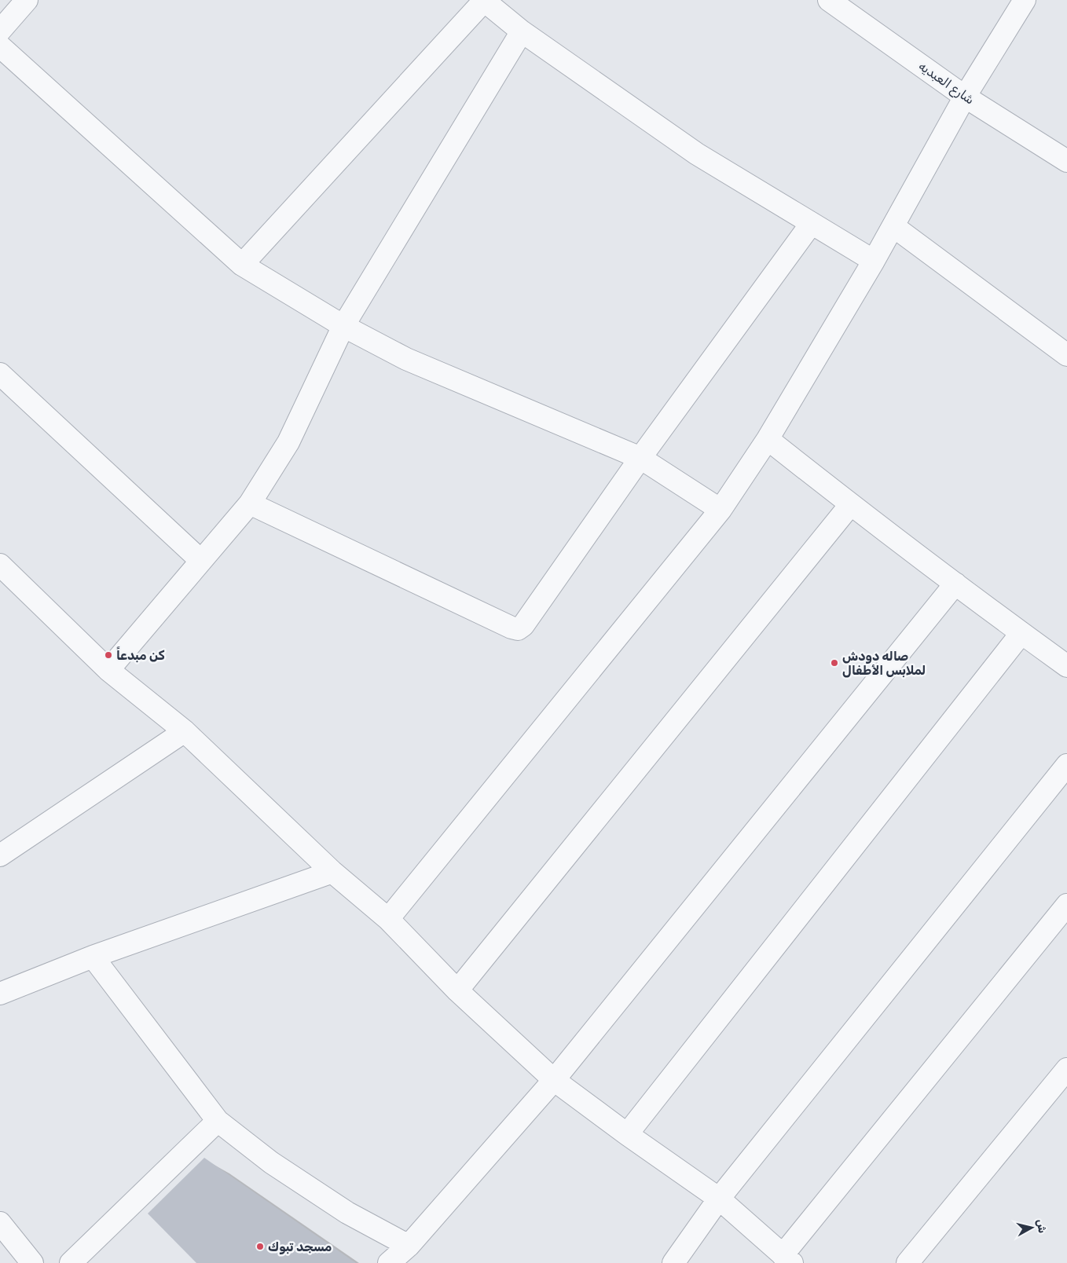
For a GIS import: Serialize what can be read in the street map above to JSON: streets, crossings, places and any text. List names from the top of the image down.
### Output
{
  "streets": {
    "street": ["شارع العبديه"]
  },
  "places": ["كن مبدعاً", "صاله دودش لملابس الأطفال", "مسجد تبوك"],
  "north": "right"
}
